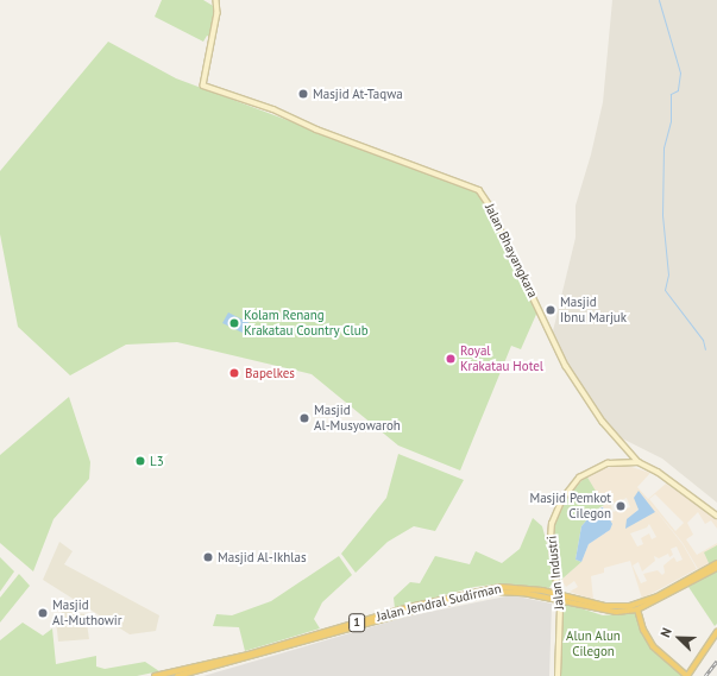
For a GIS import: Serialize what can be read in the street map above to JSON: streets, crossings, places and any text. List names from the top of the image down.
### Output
{
  "streets": {
    "highway": ["Jalan Jendral Sudirman", "1"],
    "street": ["Jalan Bhayangkara", "Jalan Industri"]
  },
  "crossings": [
    ["Jalan Bhayangkara", "Jalan Industri"],
    ["Jalan Industri", "Jalan Jendral Sudirman"]
  ],
  "parks": ["Alun Alun Cilegon"],
  "places": [
    "Masjid At-Taqwa",
    "Masjid Ibnu Marjuk",
    "Kolam Renang Krakatau Country Club",
    "Royal Krakatau Hotel",
    "Bapelkes",
    "Masjid Al-Musyowaroh",
    "L3",
    "Masjid Pemkot Cilegon",
    "Masjid Al-Ikhlas",
    "Masjid Al-Muthowir"
  ],
  "north": "top left"
}
